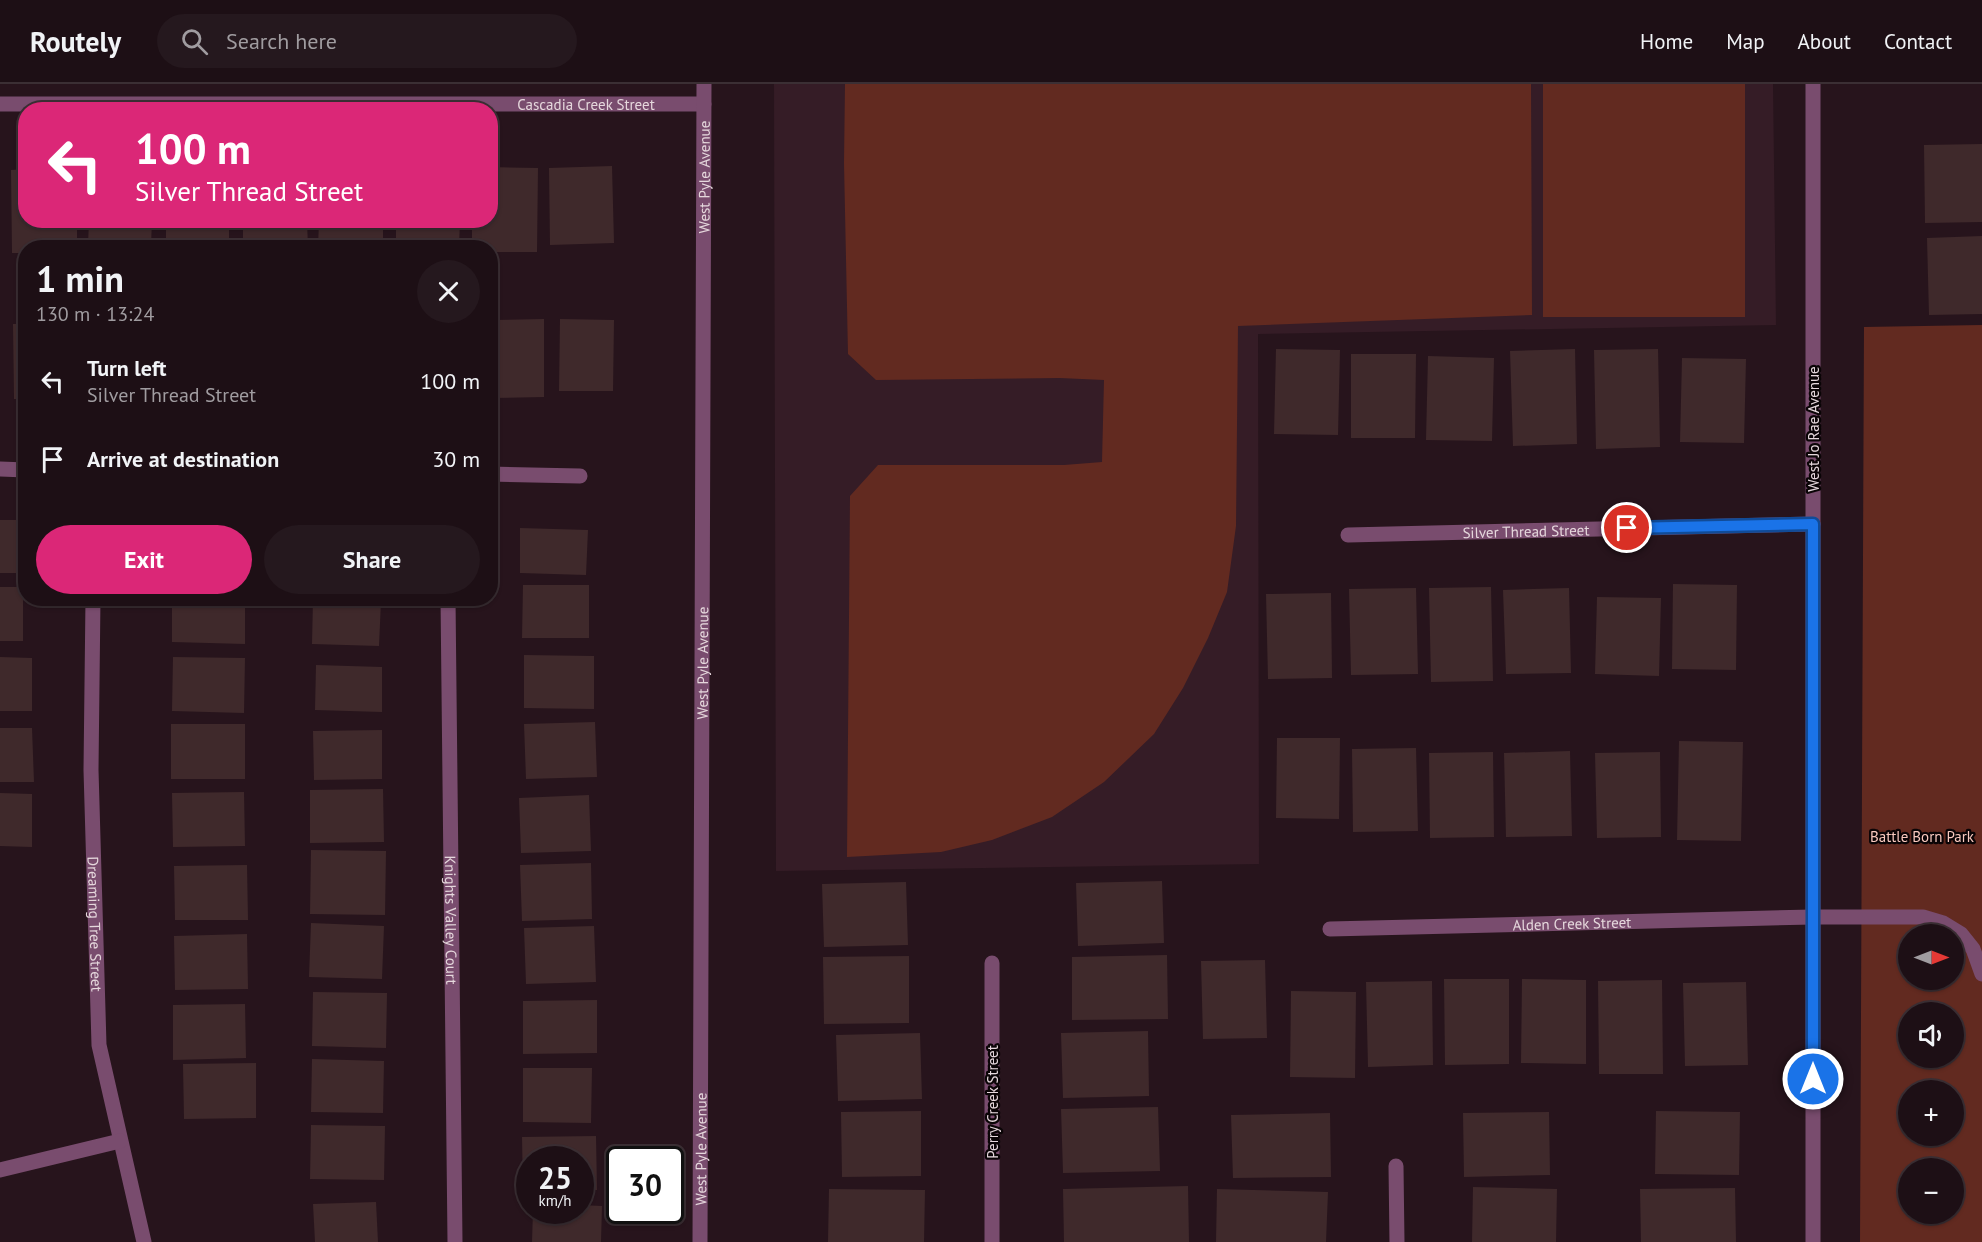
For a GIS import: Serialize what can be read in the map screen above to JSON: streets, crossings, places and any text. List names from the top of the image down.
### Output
{
  "streets": {
    "street": [
      "Cascadia Creek Street",
      "West Pyle Avenue",
      "West Jo Rae Avenue",
      "Silver Thread Street",
      "Knights Valley Court",
      "Dreaming Tree Street",
      "Alden Creek Street",
      "Perry Creek Street"
    ]
  },
  "crossings": [
    ["Cascadia Creek Street", "West Pyle Avenue"],
    ["West Jo Rae Avenue", "Silver Thread Street"],
    ["West Jo Rae Avenue", "Alden Creek Street"]
  ],
  "parks": ["Battle Born Park"],
  "north": "right",
  "page": {
    "header": "Routely",
    "search": "Search here",
    "nav": [
      "Home",
      "Map",
      "About",
      "Contact"
    ],
    "turn": ["100 m", "Silver Thread Street"],
    "heading": ["1 min", "130 m · 13:24"],
    "list": [
      {
        "name": "Turn left",
        "note": "Silver Thread Street",
        "value": "100 m"
      },
      {
        "name": "Arrive at destination",
        "value": "30 m"
      }
    ],
    "buttons": ["Exit", "Share"],
    "map_buttons": ["+", "−"],
    "speed": "25 km/h",
    "limit": "30"
  }
}
